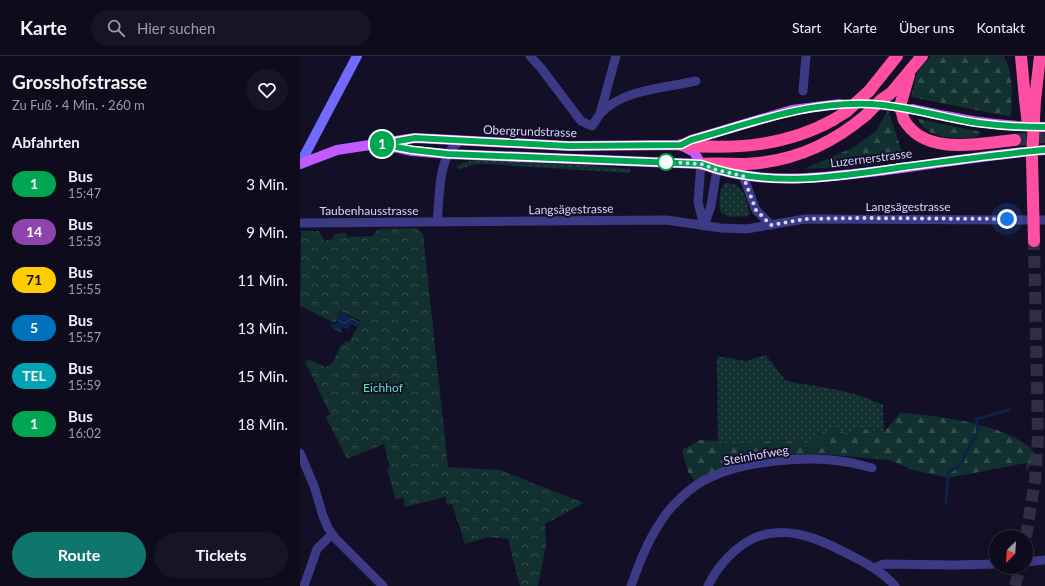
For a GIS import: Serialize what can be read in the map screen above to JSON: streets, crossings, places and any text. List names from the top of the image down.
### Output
{
  "streets": {
    "main road": ["Obergrundstrasse", "Luzernerstrasse"],
    "street": ["Langsägestrasse", "Taubenhausstrasse", "Steinhofweg"]
  },
  "crossings": [
    ["Langsägestrasse", "Taubenhausstrasse"]
  ],
  "parks": ["Eichhof"],
  "lines": ["bus line 1"],
  "north": "bottom left",
  "page": {
    "header": "Karte",
    "search": "Hier suchen",
    "nav": [
      "Start",
      "Karte",
      "Über uns",
      "Kontakt"
    ],
    "heading": [
      ["Grosshofstrasse", "Zu Fuß · 4 Min. · 260 m"],
      "Abfahrten"
    ],
    "on_map": "1",
    "list": [
      {
        "mark": "1",
        "name": "Bus",
        "note": "15:47",
        "value": "3 Min."
      },
      {
        "mark": "14",
        "name": "Bus",
        "note": "15:53",
        "value": "9 Min."
      },
      {
        "mark": "71",
        "name": "Bus",
        "note": "15:55",
        "value": "11 Min."
      },
      {
        "mark": "5",
        "name": "Bus",
        "note": "15:57",
        "value": "13 Min."
      },
      {
        "mark": "TEL",
        "name": "Bus",
        "note": "15:59",
        "value": "15 Min."
      },
      {
        "mark": "1",
        "name": "Bus",
        "note": "16:02",
        "value": "18 Min."
      }
    ],
    "buttons": ["Route", "Tickets"]
  }
}
